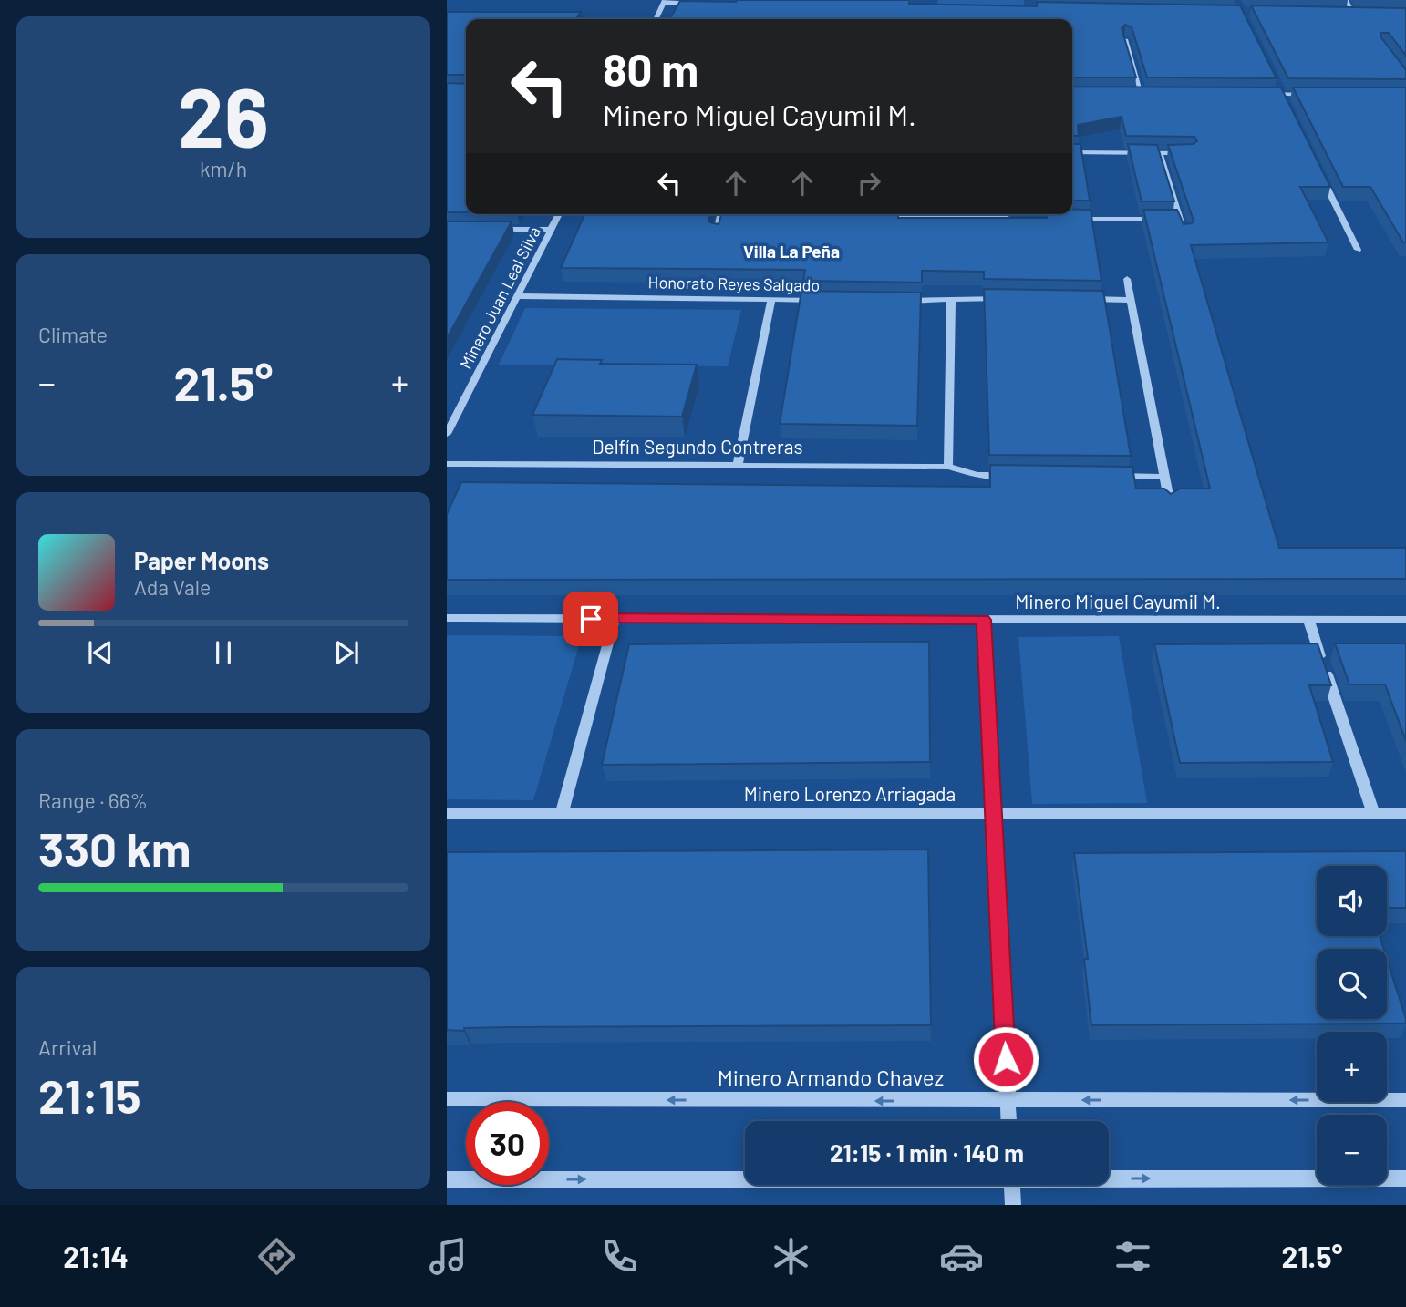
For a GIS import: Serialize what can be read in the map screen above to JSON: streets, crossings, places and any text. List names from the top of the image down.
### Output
{
  "streets": {
    "street": [
      "Honorato Reyes Salgado",
      "Minero Juan Leal Silva",
      "Delfín Segundo Contreras",
      "Minero Miguel Cayumil M.",
      "Minero Lorenzo Arriagada",
      "Minero Armando Chavez"
    ]
  },
  "crossings": [
    ["Honorato Reyes Salgado", "Minero Juan Leal Silva"]
  ],
  "districts": ["Villa La Peña"],
  "page": {
    "tile": [
      ["26", "km/h"],
      "Climate",
      ["Range · 66%", "330 km"],
      ["Arrival", "21:15"]
    ],
    "turn": ["80 m", "Minero Miguel Cayumil M."],
    "heat": ["−", "21.5°", "+"],
    "song": ["Paper Moons", "Ada Vale"],
    "map_buttons": ["+", "−"],
    "limit": "30",
    "trip": "21:15 · 1 min · 140 m",
    "tabs": ["21:14", "21.5°"]
  }
}
